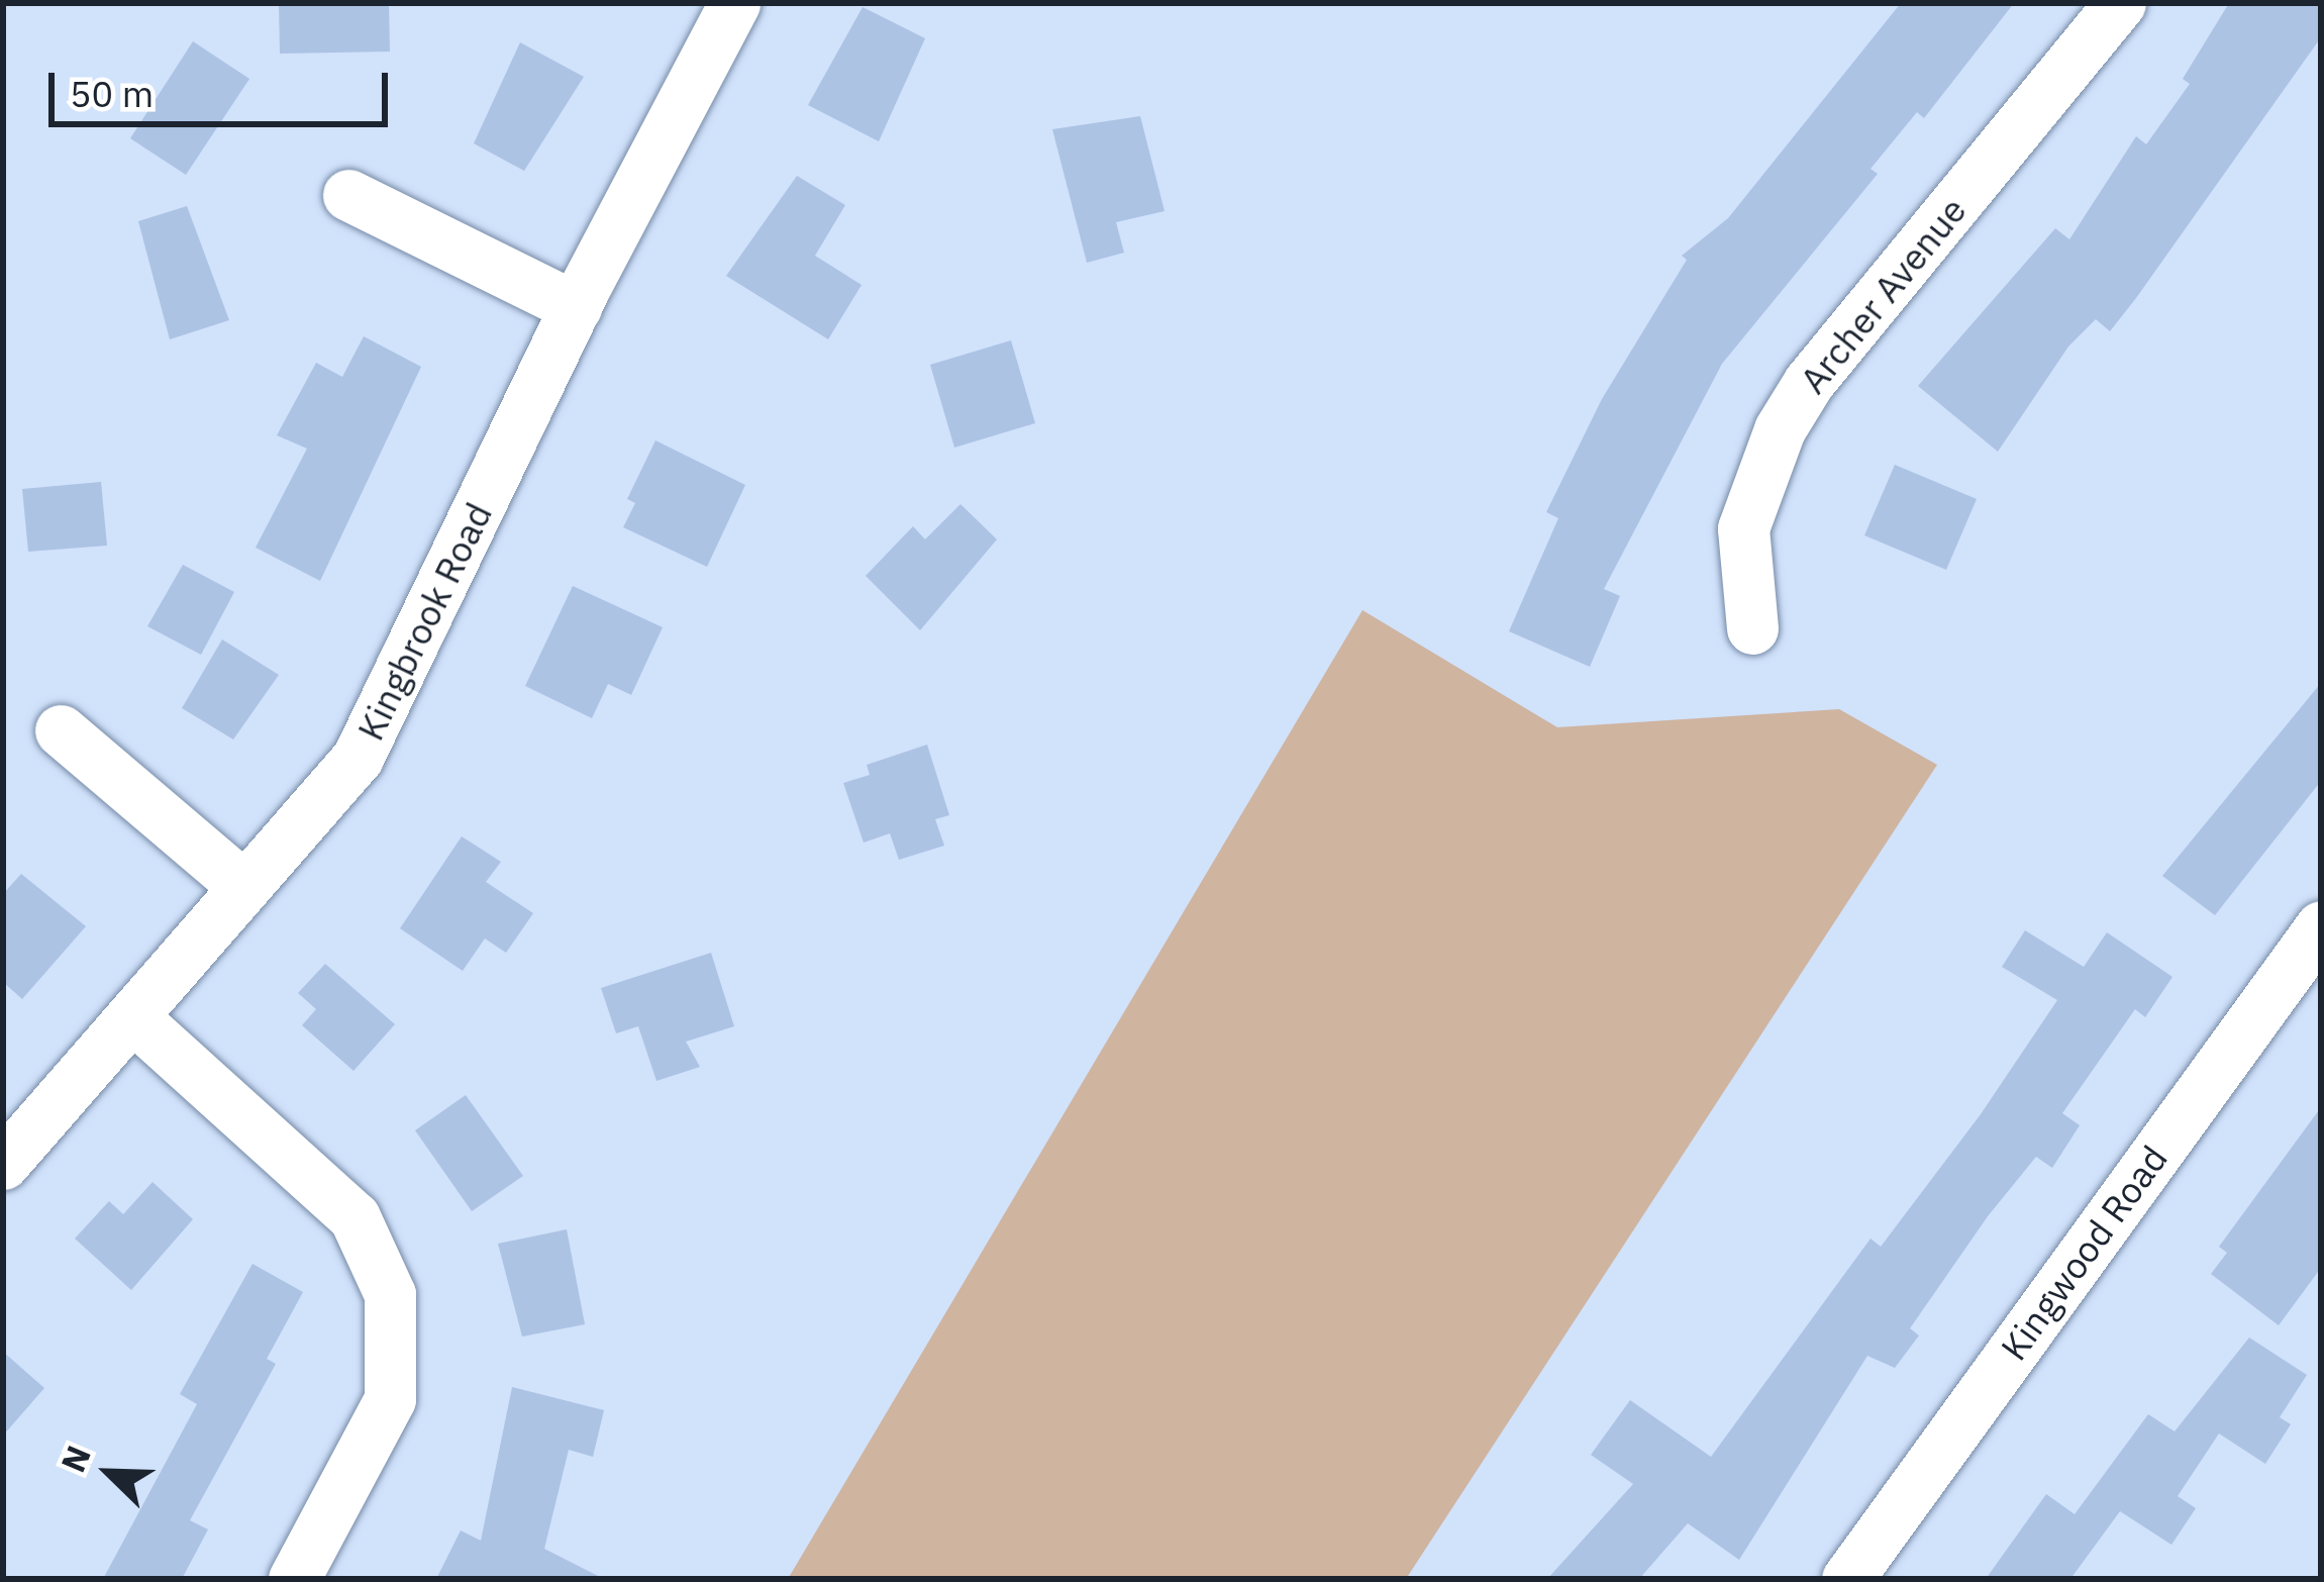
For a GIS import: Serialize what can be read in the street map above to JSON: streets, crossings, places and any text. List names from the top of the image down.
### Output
{
  "streets": {
    "street": ["Archer Avenue", "Kingbrook Road", "Kingwood Road"]
  },
  "scale_bar": "50 m",
  "north": "top left"
}
